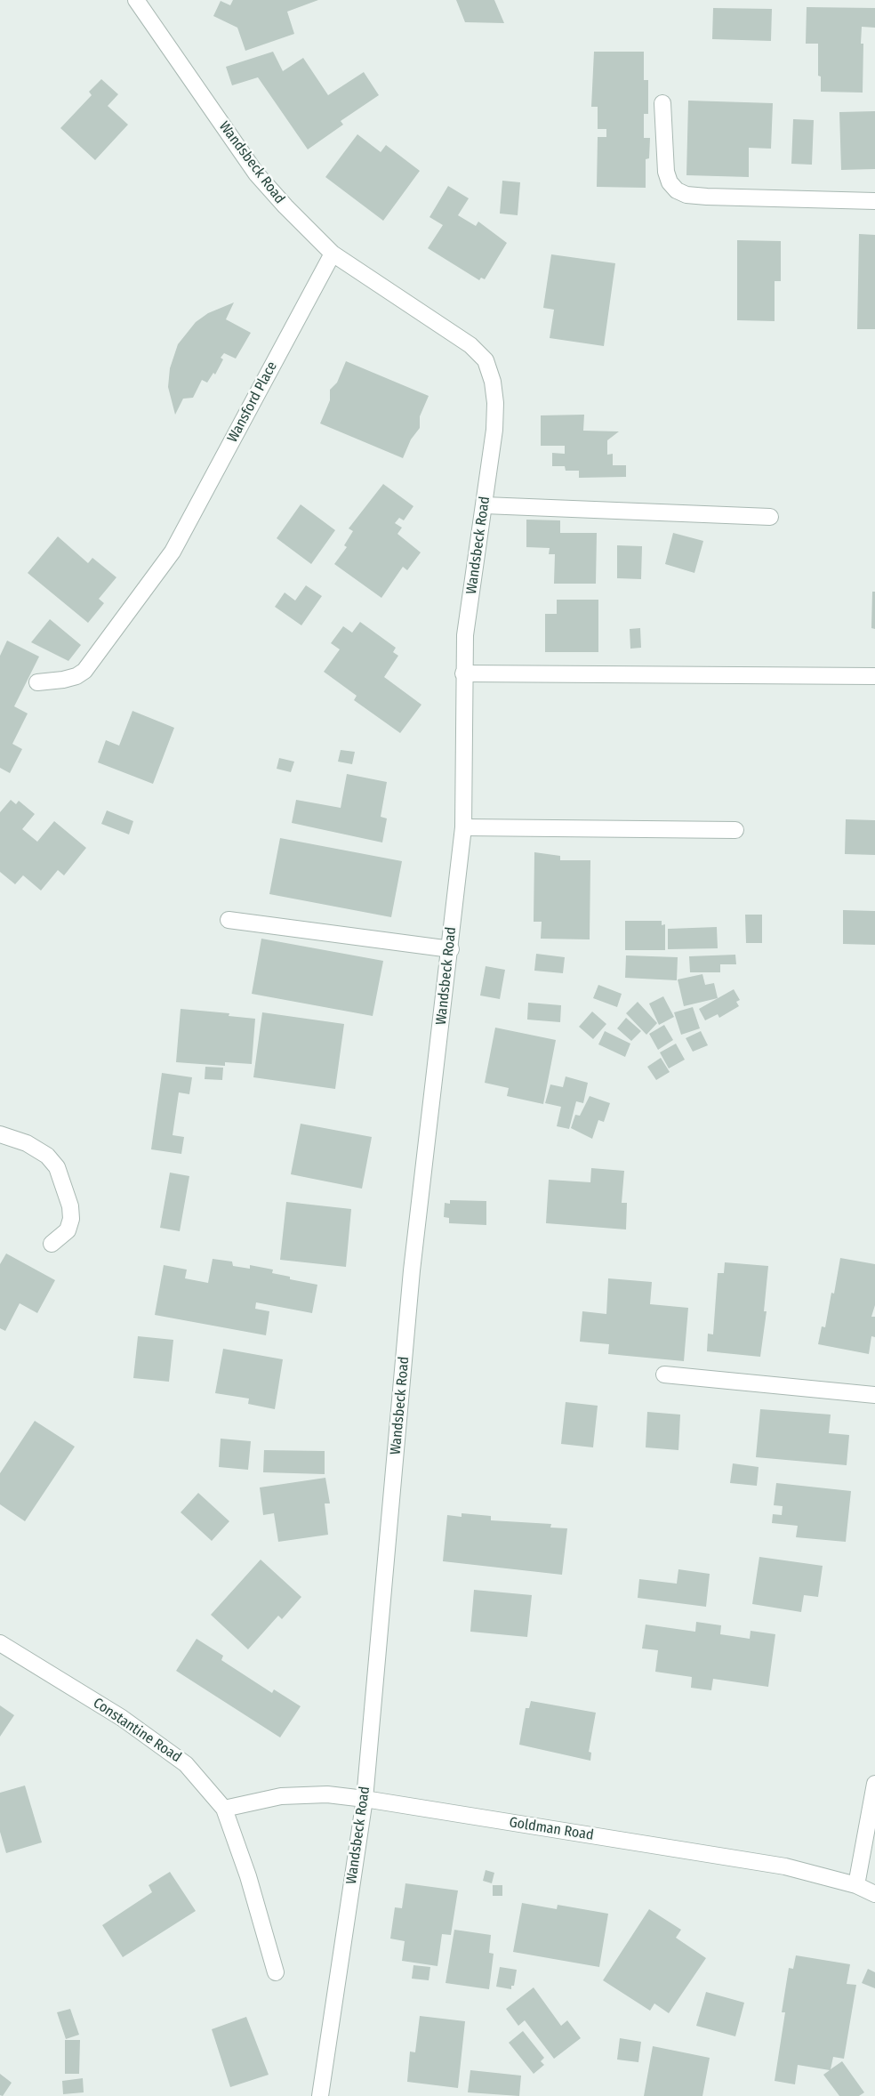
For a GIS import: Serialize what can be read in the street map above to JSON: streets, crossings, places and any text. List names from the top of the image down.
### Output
{
  "streets": {
    "street": [
      "Wandsbeck Road",
      "Wansford Place",
      "Constantine Road",
      "Goldman Road"
    ]
  },
  "crossings": [
    ["Wandsbeck Road", "Wansford Place"],
    ["Wandsbeck Road", "Goldman Road"],
    ["Constantine Road", "Goldman Road"]
  ]
}
